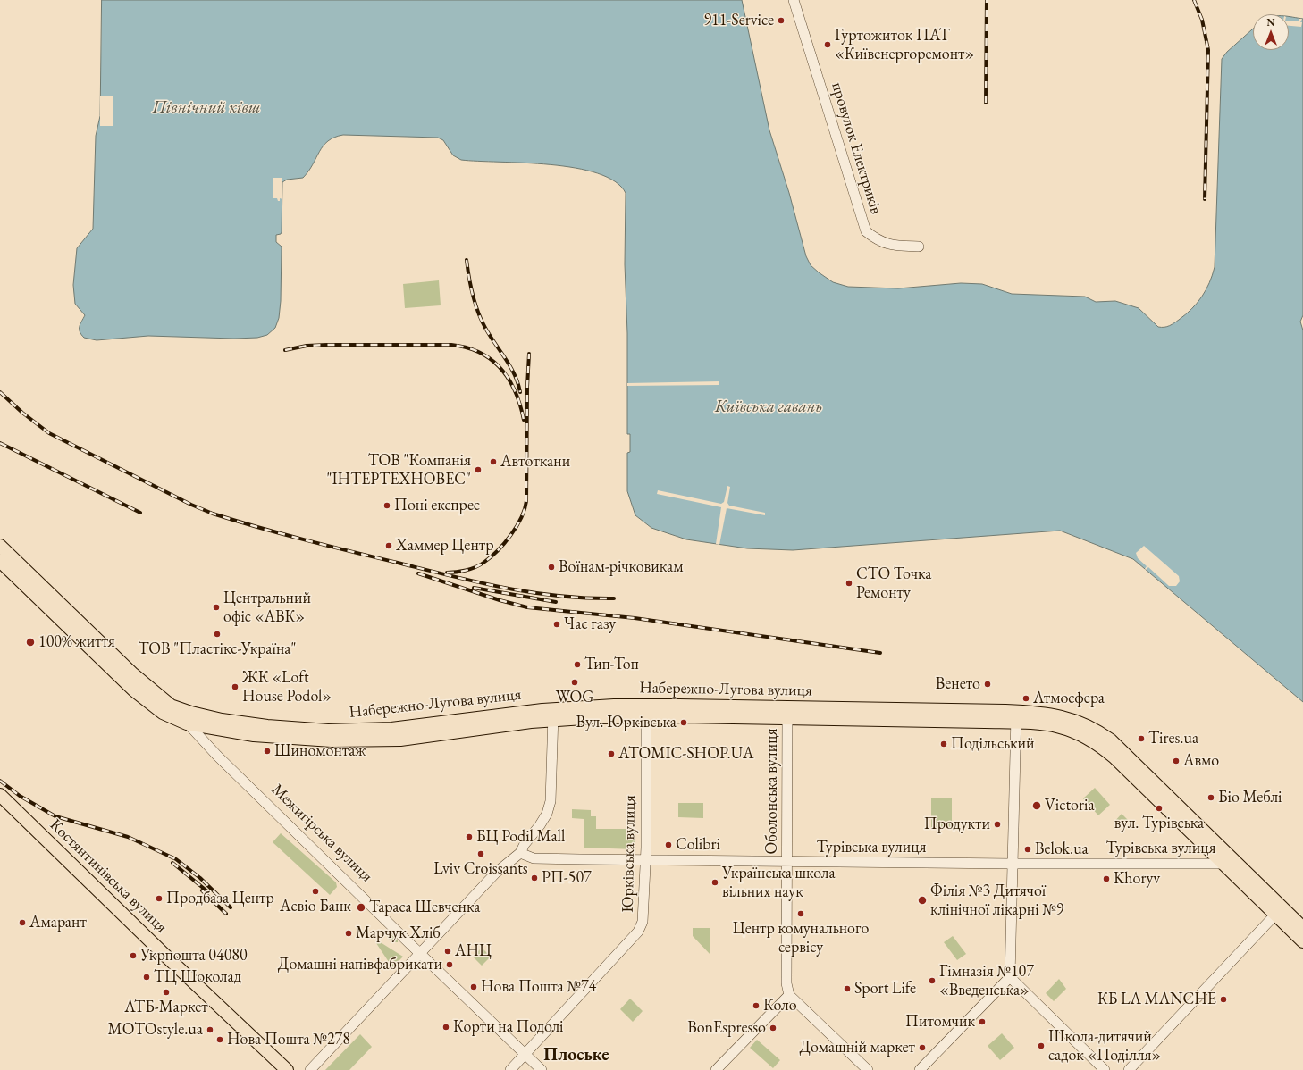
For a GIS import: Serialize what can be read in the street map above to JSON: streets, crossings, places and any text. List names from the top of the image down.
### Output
{
  "streets": {
    "main road": ["Набережно-Лугова вулиця", "Межигірська вулиця", "Костянтинівська вулиця"],
    "street": [
      "провулок Електриків",
      "Оболонська вулиця",
      "Турівська вулиця",
      "Юрківська вулиця"
    ]
  },
  "crossings": [
    ["Набережно-Лугова вулиця", "Оболонська вулиця"],
    ["Набережно-Лугова вулиця", "Межигірська вулиця"],
    ["Набережно-Лугова вулиця", "Турівська вулиця"],
    ["Набережно-Лугова вулиця", "Юрківська вулиця"],
    ["Оболонська вулиця", "Турівська вулиця"],
    ["Межигірська вулиця", "Юрківська вулиця"],
    ["Турівська вулиця", "Юрківська вулиця"]
  ],
  "districts": ["Плоське"],
  "water": ["Північний ківш", "Київська гавань"],
  "places": [
    "911-Service",
    "Гуртожиток ПАТ «Київенергоремонт»",
    "Автоткани",
    "ТОВ \"Компанія \"ІНТЕРТЕХНОВЕС\"",
    "Поні експрес",
    "Хаммер Центр",
    "Воїнам-річковикам",
    "СТО Точка Ремонту",
    "Центральний офіс «АВК»",
    "Час газу",
    "ТОВ \"Пластікс-Україна\"",
    "100% життя",
    "Тип-Топ",
    "WOG",
    "Венето",
    "ЖК «Loft House Podol»",
    "Атмосфера",
    "Вул. Юрківська",
    "Tires.ua",
    "Подільський",
    "Шиномонтаж",
    "ATOMIC-SHOP.UA",
    "Авмо",
    "Біо Меблі",
    "Victoria",
    "вул. Турівська",
    "Продукти",
    "БЦ Podil Mall",
    "Colibri",
    "Belok.ua",
    "Lviv Croissants",
    "РП-507",
    "Khoryv",
    "Українська школа вільних наук",
    "Асвіо Банк",
    "Продбаза Центр",
    "Філія №3 Дитячої клінічної лікарні №9",
    "Тараса Шевченка",
    "Центр комунального сервісу",
    "Амарант",
    "Марчук Хліб",
    "АНЦ",
    "Укрпошта 04080",
    "Домашні напівфабрикати",
    "ТЦ Шоколад",
    "Гімназія №107 «Введенська»",
    "Нова Пошта №74",
    "Sport Life",
    "АТБ-Маркет",
    "КБ LA MANCHE",
    "Коло",
    "Питомчик",
    "Корти на Подолі",
    "BonEspresso",
    "MOTOstyle.ua",
    "Нова Пошта №278",
    "Школа-дитячий садок «Поділля»",
    "Домашній маркет"
  ],
  "north": "top"
}
